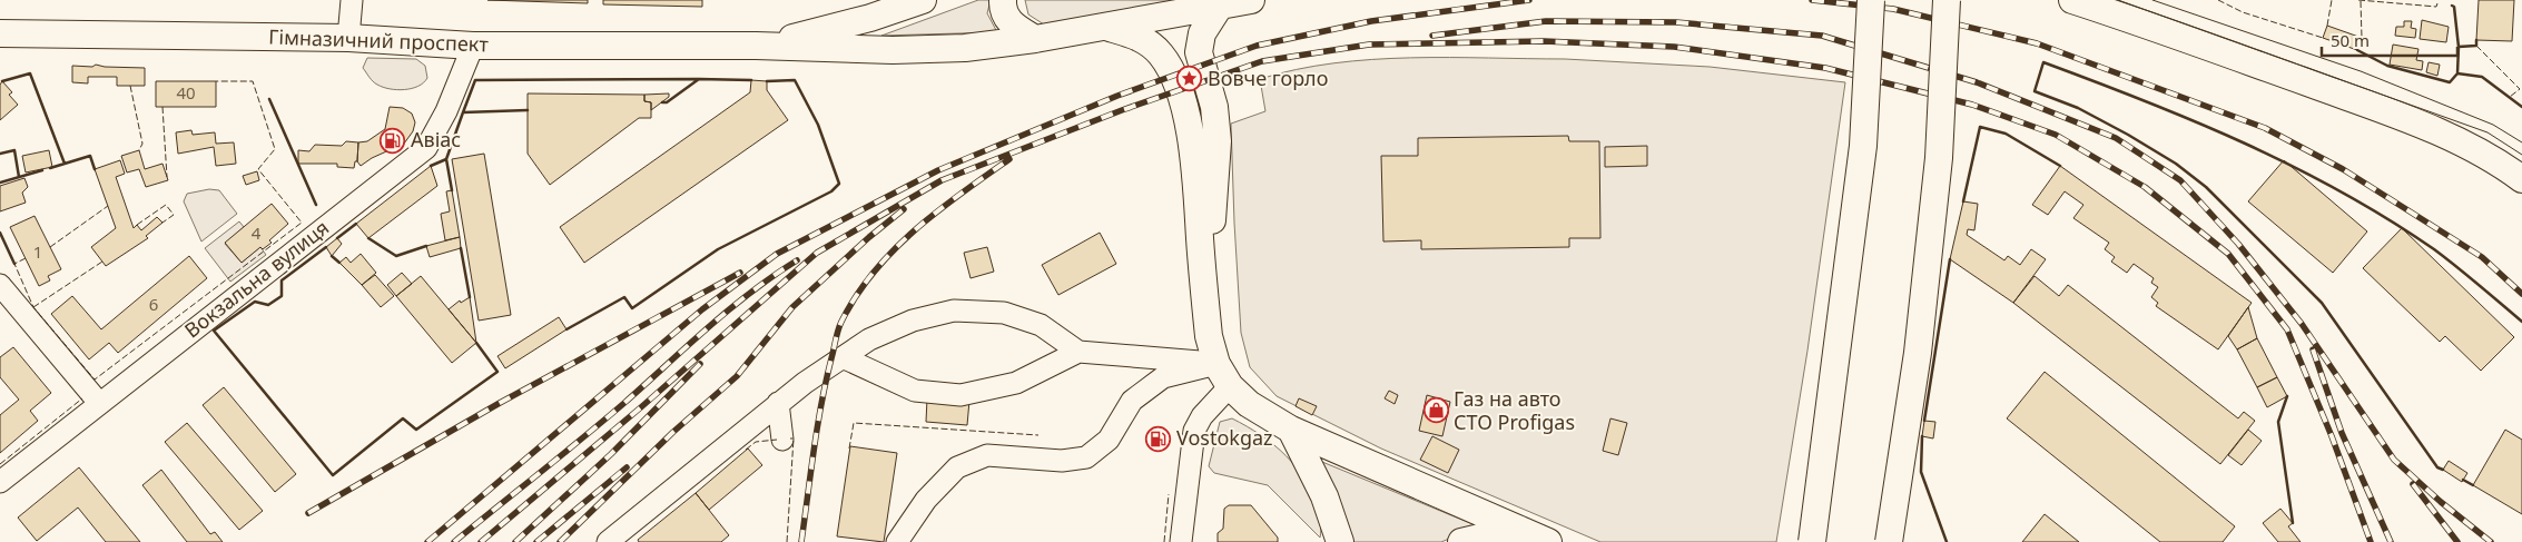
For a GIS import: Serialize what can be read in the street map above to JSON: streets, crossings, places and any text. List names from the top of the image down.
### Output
{
  "streets": {
    "main road": ["Гімназичний проспект"],
    "street": ["Вокзальна вулиця"]
  },
  "crossings": [
    ["Гімназичний проспект", "Вокзальна вулиця"]
  ],
  "places": {
    "place": ["Вовче горло"],
    "fuel station": ["Авіас", "Vostokgaz"],
    "shop": ["Газ на авто СТО Profigas"]
  },
  "house_numbers": [
    "40",
    "4",
    "1",
    "6"
  ],
  "scale_bar": "50 m"
}
